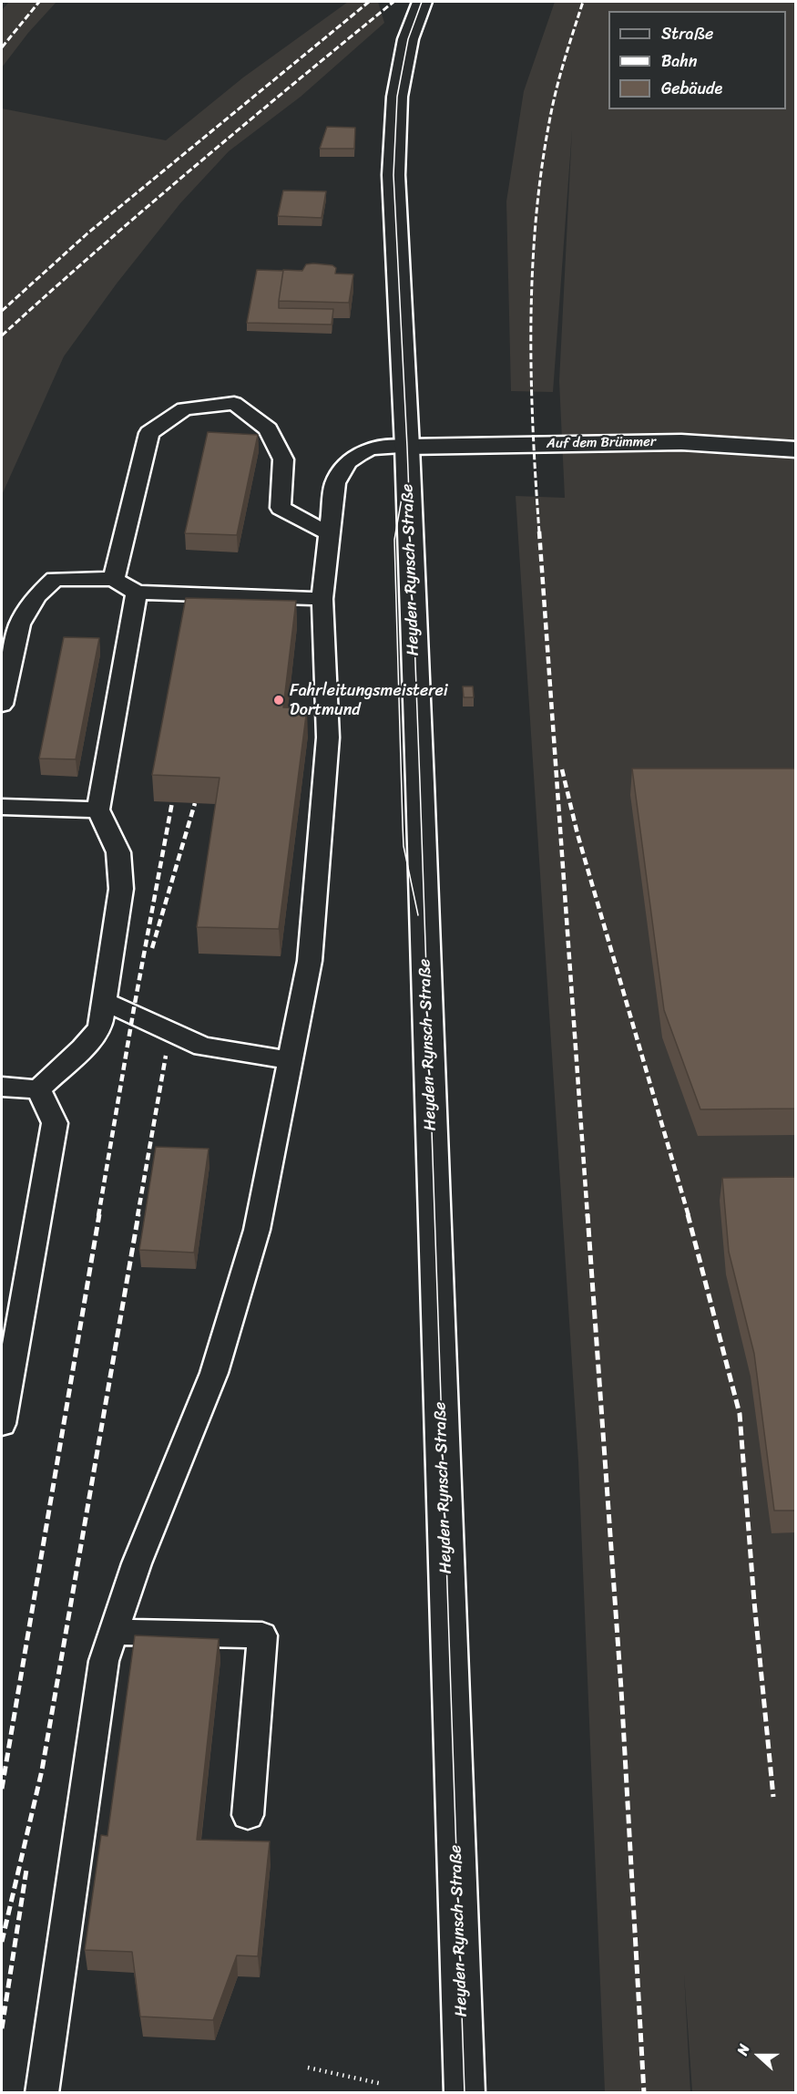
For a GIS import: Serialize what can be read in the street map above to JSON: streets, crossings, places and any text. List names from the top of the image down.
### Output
{
  "streets": {
    "main road": ["Auf dem Brümmer", "Heyden-Rynsch-Straße"]
  },
  "crossings": [
    ["Auf dem Brümmer", "Heyden-Rynsch-Straße"]
  ],
  "places": ["Fahrleitungsmeisterei Dortmund"],
  "legend": ["Straße", "Bahn", "Gebäude"],
  "north": "left"
}
